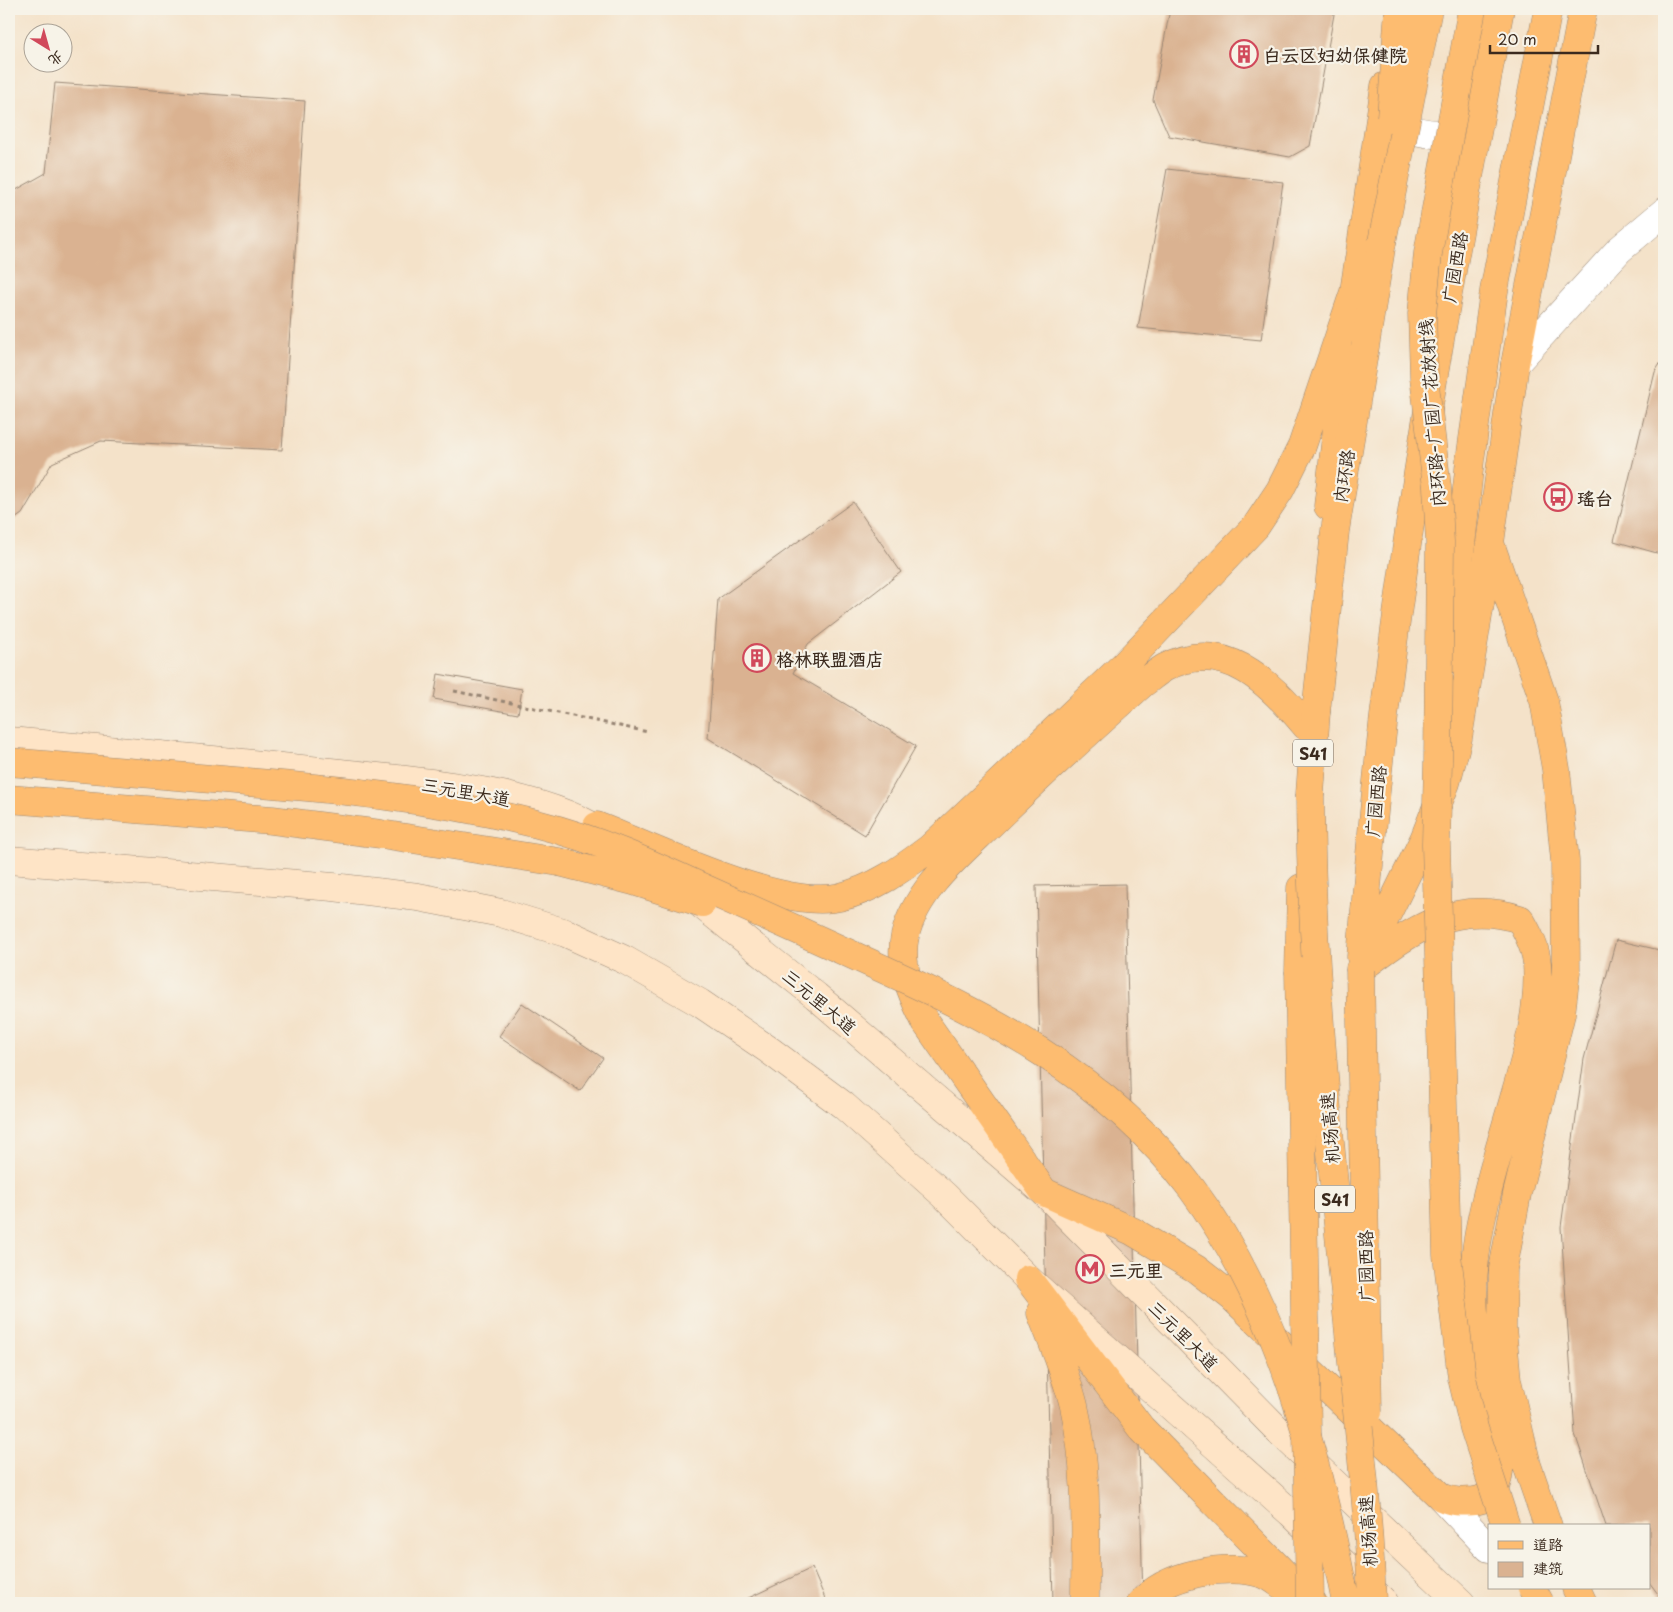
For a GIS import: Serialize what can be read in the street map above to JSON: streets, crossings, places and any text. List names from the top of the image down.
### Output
{
  "streets": {
    "main road": [
      "广园西路",
      "内环路-广园广花放射线",
      "内环路",
      "S41",
      "三元里大道",
      "机场高速"
    ]
  },
  "crossings": [
    ["广园西路", "机场高速"],
    ["内环路", "机场高速"]
  ],
  "places": {
    "building": ["白云区妇幼保健院", "格林联盟酒店"],
    "bus stop": ["瑶台"],
    "metro station": ["三元里"]
  },
  "legend": ["道路", "建筑"],
  "scale_bar": "20 m",
  "north": "bottom right"
}
